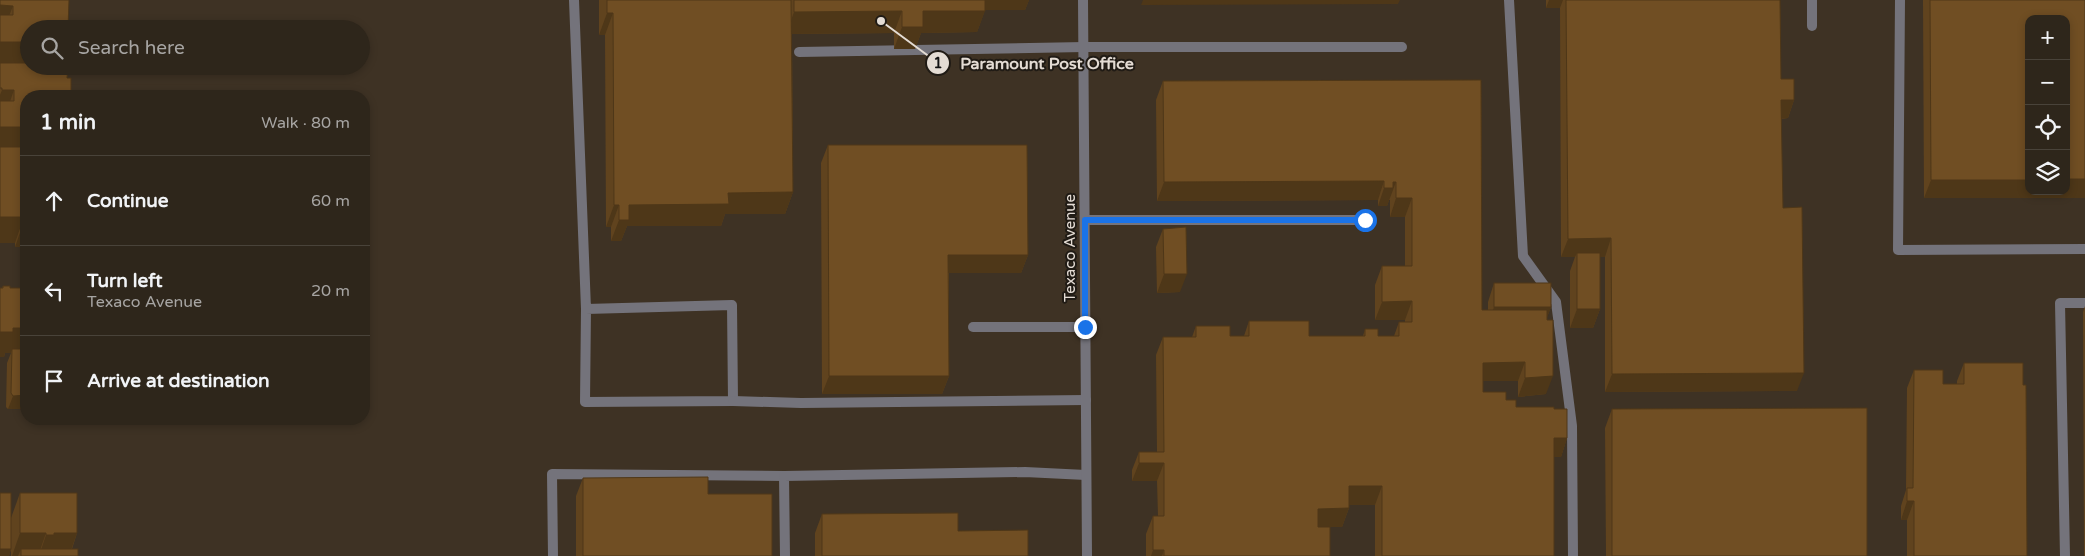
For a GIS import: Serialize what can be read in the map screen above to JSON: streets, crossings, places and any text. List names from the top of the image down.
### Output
{
  "streets": {
    "street": ["Texaco Avenue"]
  },
  "places": ["Paramount Post Office"],
  "page": {
    "map_buttons": ["+", "−"],
    "search": "Search here",
    "heading": ["1 min", "Walk · 80 m"],
    "list": [
      ["Continue", "60 m"],
      ["Turn left", "Texaco Avenue", "20 m"],
      "Arrive at destination"
    ]
  }
}
